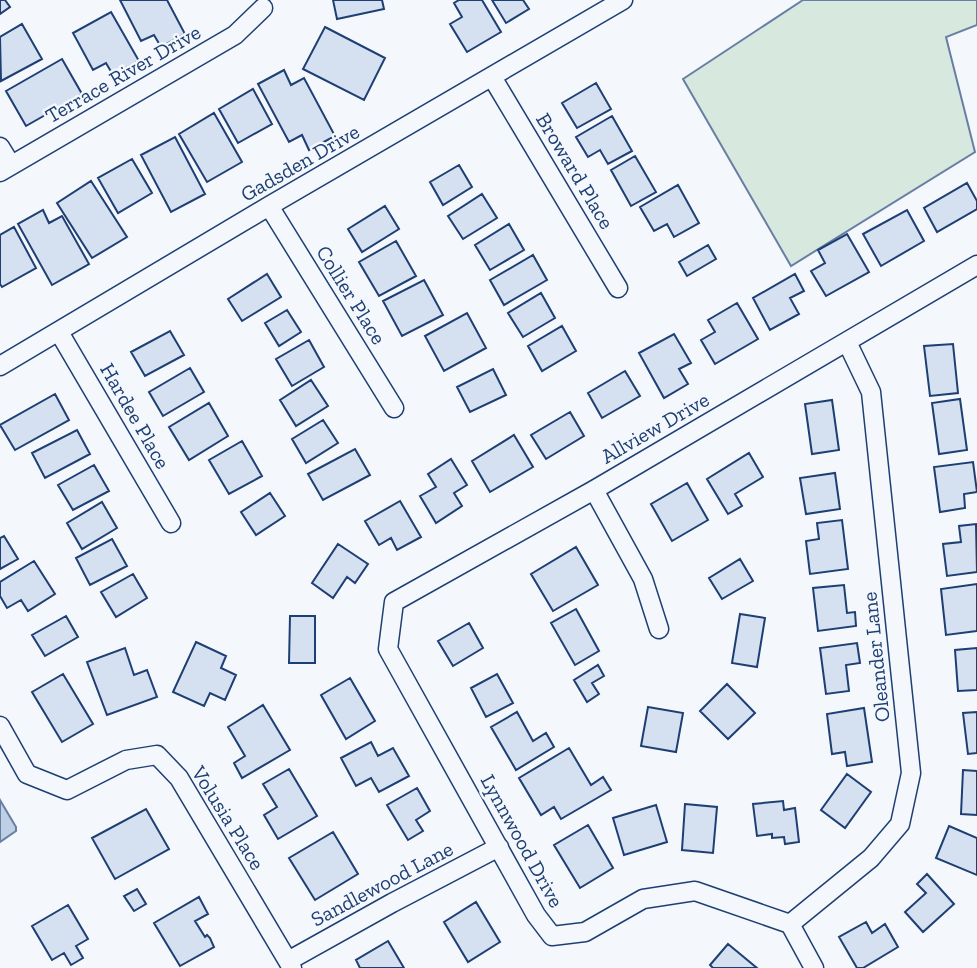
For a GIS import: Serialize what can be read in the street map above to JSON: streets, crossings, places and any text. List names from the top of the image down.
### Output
{
  "streets": {
    "street": [
      "Terrace River Drive",
      "Gadsden Drive",
      "Broward Place",
      "Collier Place",
      "Hardee Place",
      "Allview Drive",
      "Oleander Lane",
      "Volusia Place",
      "Lynnwood Drive",
      "Sandlewood Lane"
    ]
  },
  "crossings": [
    ["Gadsden Drive", "Broward Place"],
    ["Gadsden Drive", "Collier Place"],
    ["Gadsden Drive", "Hardee Place"],
    ["Allview Drive", "Oleander Lane"],
    ["Allview Drive", "Lynnwood Drive"],
    ["Oleander Lane", "Lynnwood Drive"],
    ["Volusia Place", "Sandlewood Lane"],
    ["Lynnwood Drive", "Sandlewood Lane"]
  ]
}
